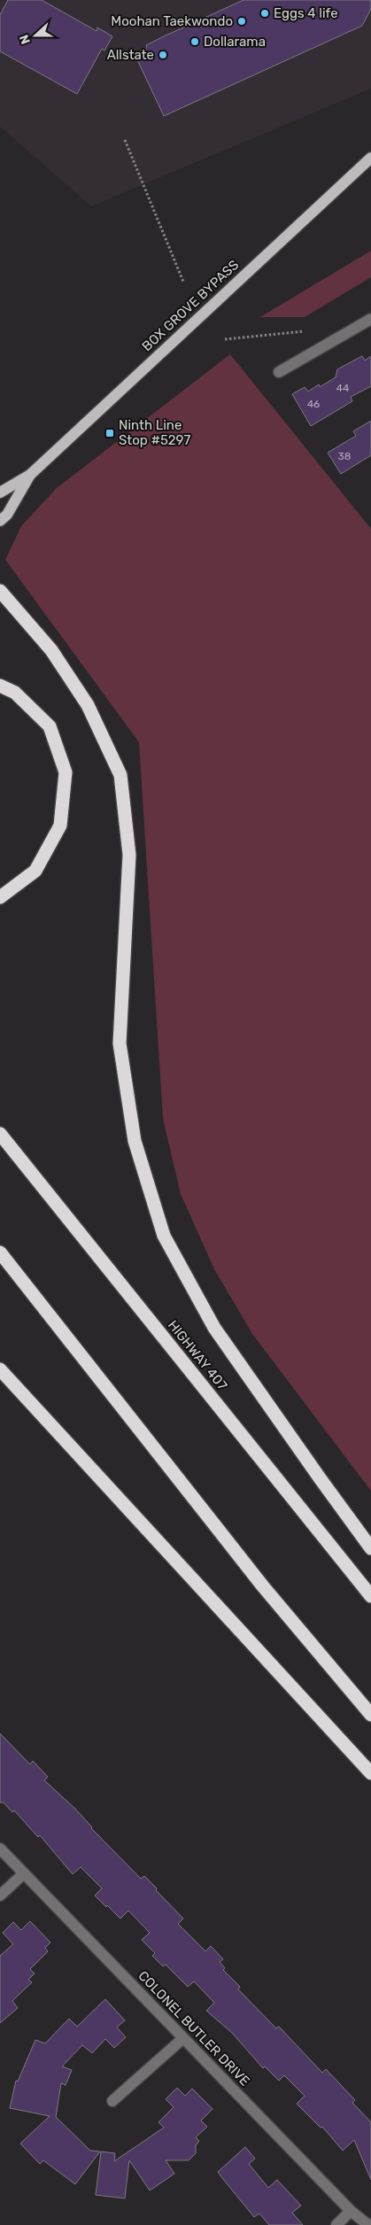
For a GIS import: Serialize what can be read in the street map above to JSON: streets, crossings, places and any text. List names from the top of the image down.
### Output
{
  "streets": {
    "highway": ["HIGHWAY 407"],
    "main road": ["BOX GROVE BYPASS"],
    "street": ["COLONEL BUTLER DRIVE"]
  },
  "places": {
    "other": [
      "Eggs 4 life",
      "Moohan Taekwondo",
      "Dollarama",
      "Allstate"
    ],
    "transit": ["Ninth Line Stop #5297"]
  },
  "house_numbers": ["44", "46", "38"],
  "north": "left"
}
